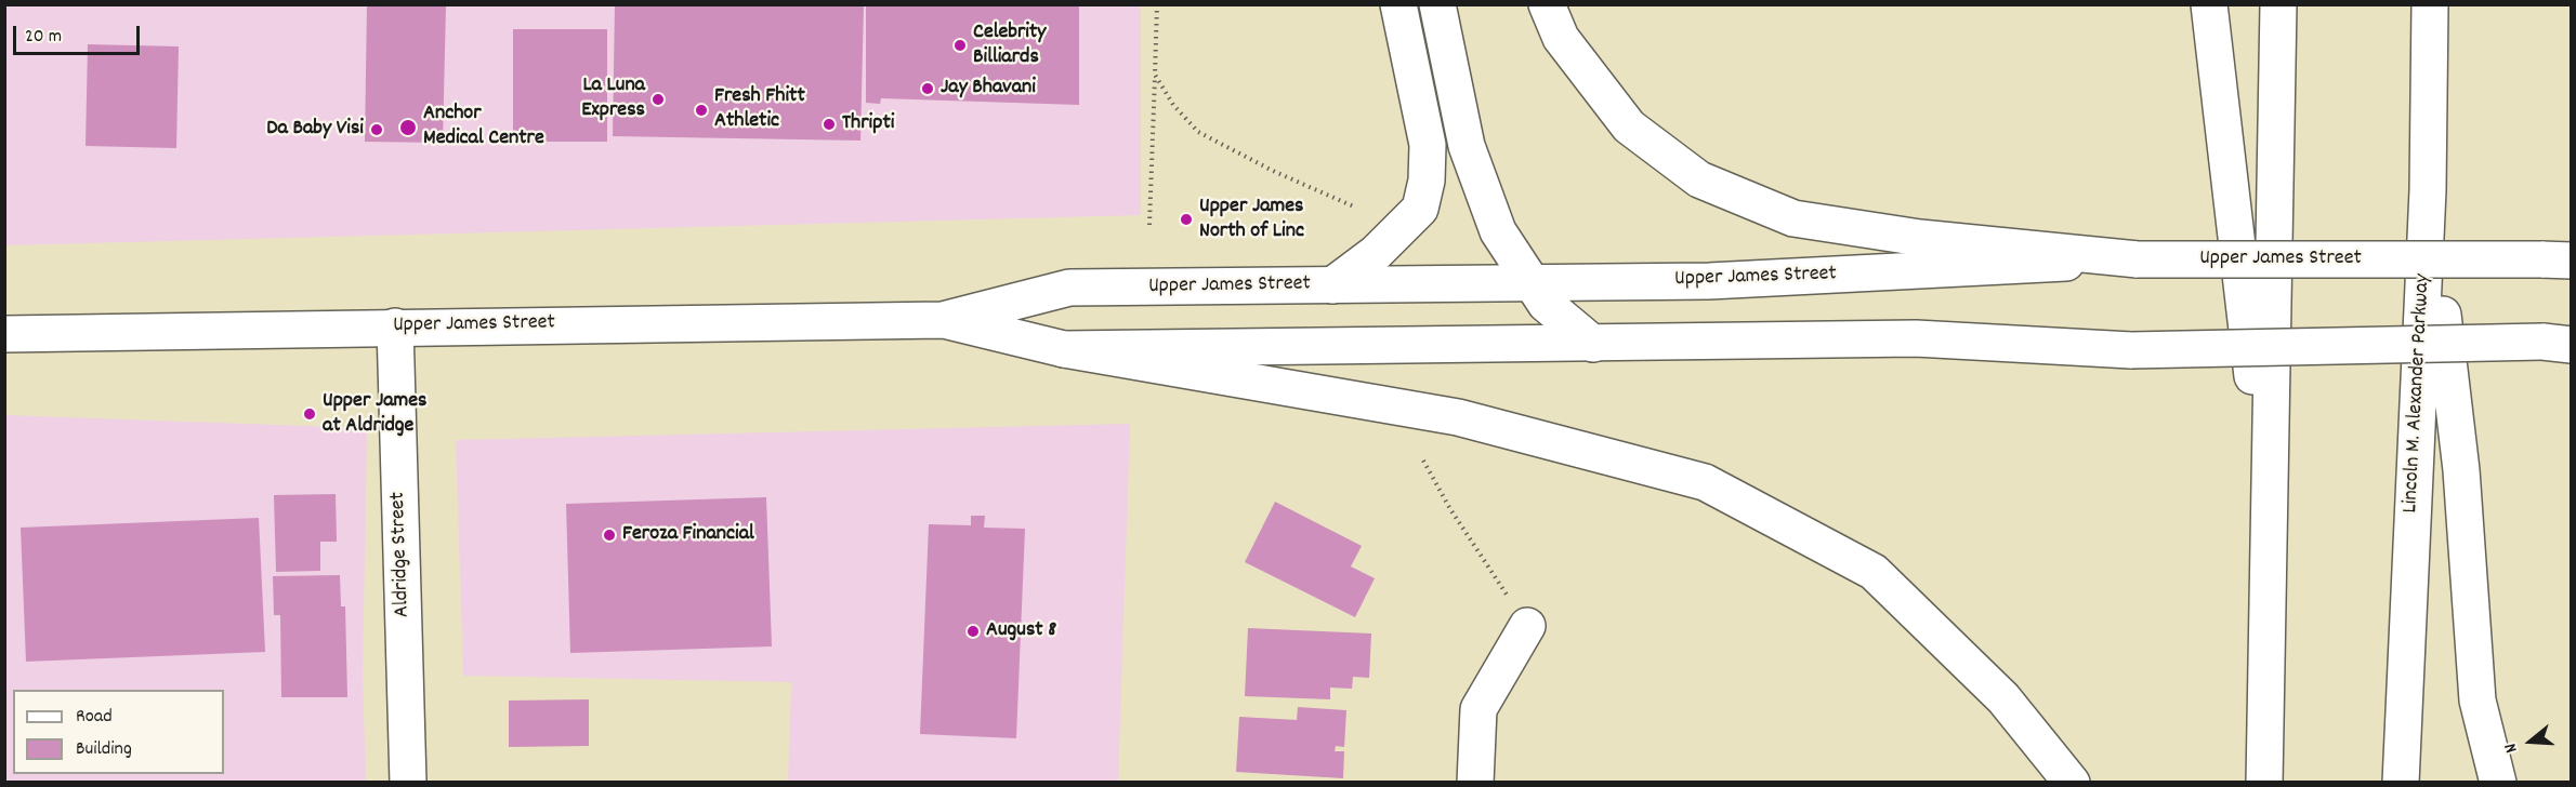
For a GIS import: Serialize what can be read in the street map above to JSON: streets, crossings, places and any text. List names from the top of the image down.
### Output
{
  "streets": {
    "main road": ["Upper James Street", "Lincoln M. Alexander Parkway", "Aldridge Street"]
  },
  "crossings": [
    ["Upper James Street", "Aldridge Street"]
  ],
  "places": [
    "Celebrity Billiards",
    "Jay Bhavani",
    "La Luna Express",
    "Fresh Fhitt Athletic",
    "Thripti",
    "Anchor Medical Centre",
    "Da Baby Visi",
    "Upper James North of Linc",
    "Upper James at Aldridge",
    "Feroza Financial",
    "August 8"
  ],
  "legend": ["Road", "Building"],
  "scale_bar": "20 m",
  "north": "left"
}
